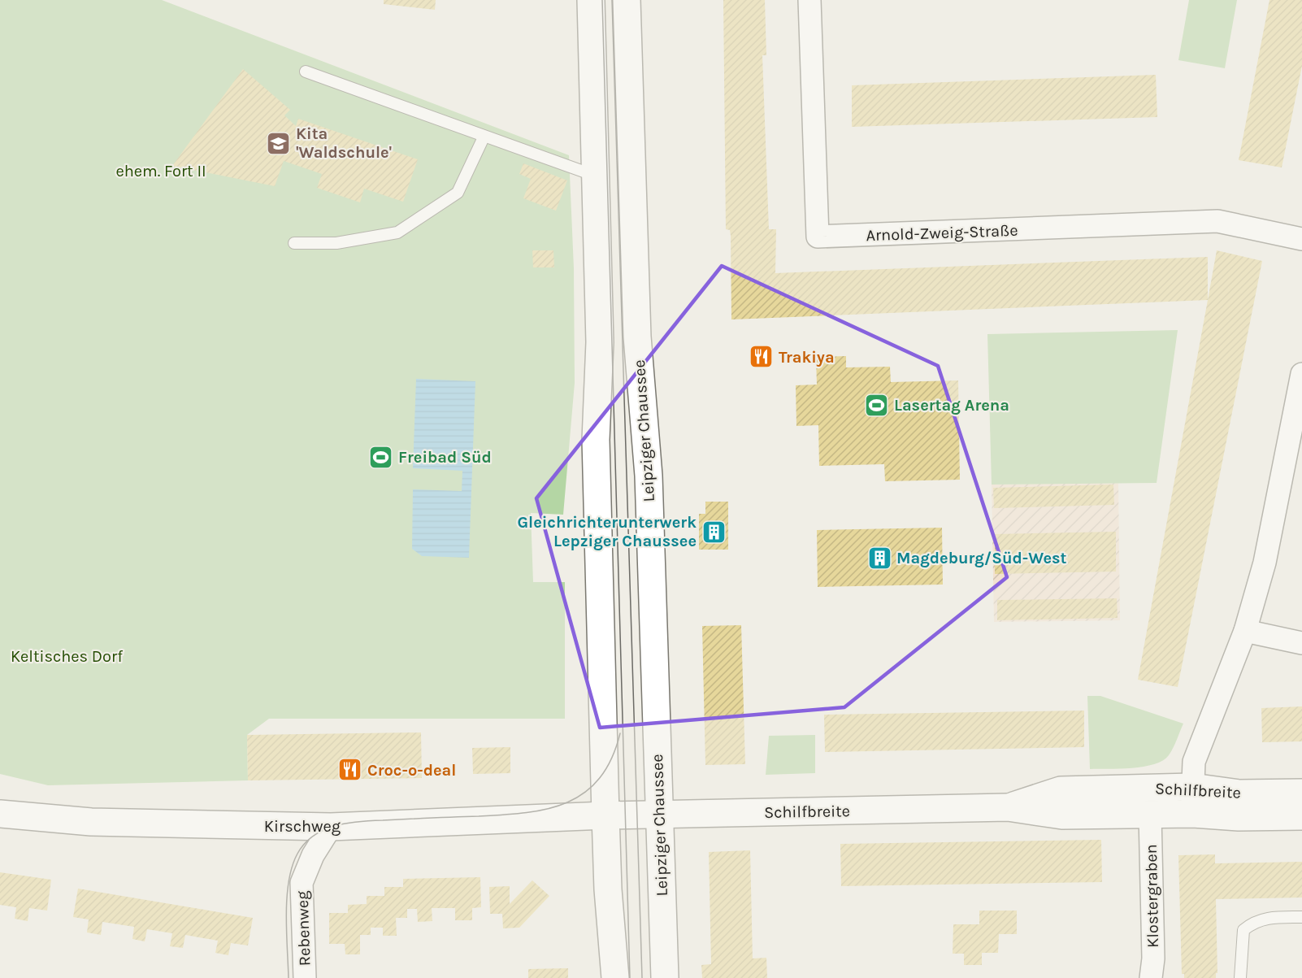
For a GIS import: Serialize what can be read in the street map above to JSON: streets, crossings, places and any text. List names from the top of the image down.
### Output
{
  "streets": {
    "main road": ["Leipziger Chaussee", "Schilfbreite", "Kirschweg"],
    "street": ["Arnold-Zweig-Straße", "Klostergraben", "Rebenweg"]
  },
  "crossings": [
    ["Leipziger Chaussee", "Schilfbreite"],
    ["Schilfbreite", "Kirschweg"],
    ["Schilfbreite", "Klostergraben"],
    ["Kirschweg", "Rebenweg"]
  ],
  "parks": ["ehem. Fort II", "Keltisches Dorf"],
  "places": {
    "school or university": ["Kita 'Waldschule'"],
    "restaurant": ["Trakiya", "Croc-o-deal"],
    "sports": ["Lasertag Arena", "Freibad Süd"],
    "building": ["Gleichrichterunterwerk Lepziger Chaussee", "Magdeburg/Süd-West"]
  }
}
